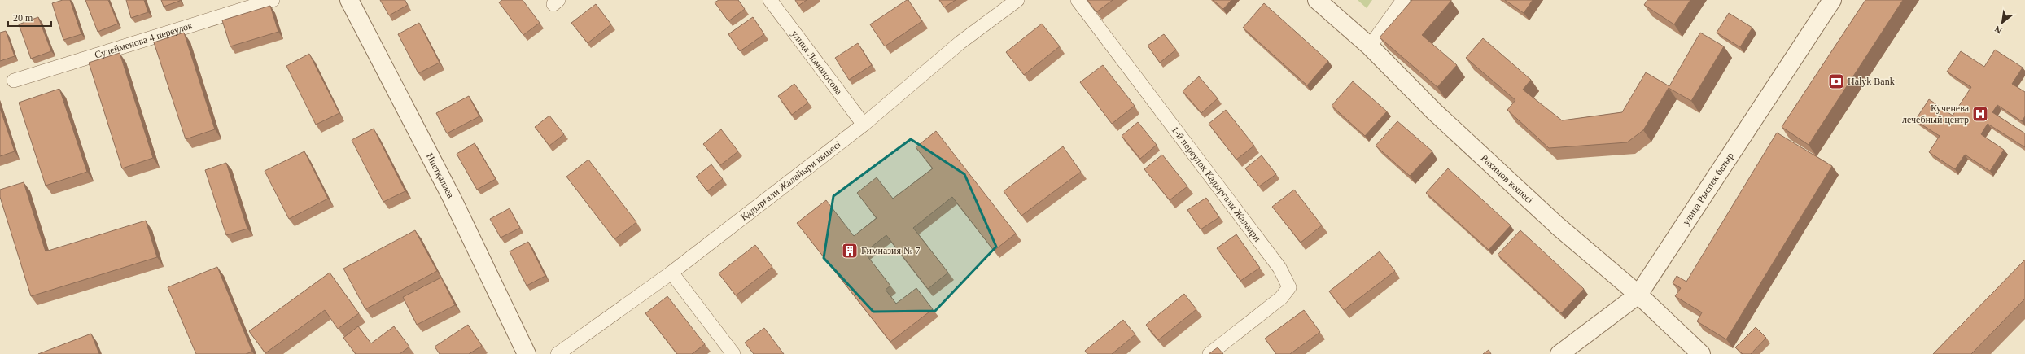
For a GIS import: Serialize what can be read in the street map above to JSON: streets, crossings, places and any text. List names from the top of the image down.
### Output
{
  "streets": {
    "street": [
      "Сулейменова 4 переулок",
      "улица Ломоносова",
      "Ниетқалиев",
      "Рахимов көшесі",
      "Қадырғали Жалайыри көшесі",
      "1-й переулок Кадыргали Жалаири",
      "улица Рыспек батыр"
    ]
  },
  "crossings": [
    ["улица Ломоносова", "Қадырғали Жалайыри көшесі"],
    ["Рахимов көшесі", "улица Рыспек батыр"]
  ],
  "places": {
    "bank": ["Halyk Bank"],
    "hospital": ["Кученева лечебный центр"],
    "building": ["Гимназия № 7"]
  },
  "scale_bar": "20 m",
  "north": "bottom left"
}
